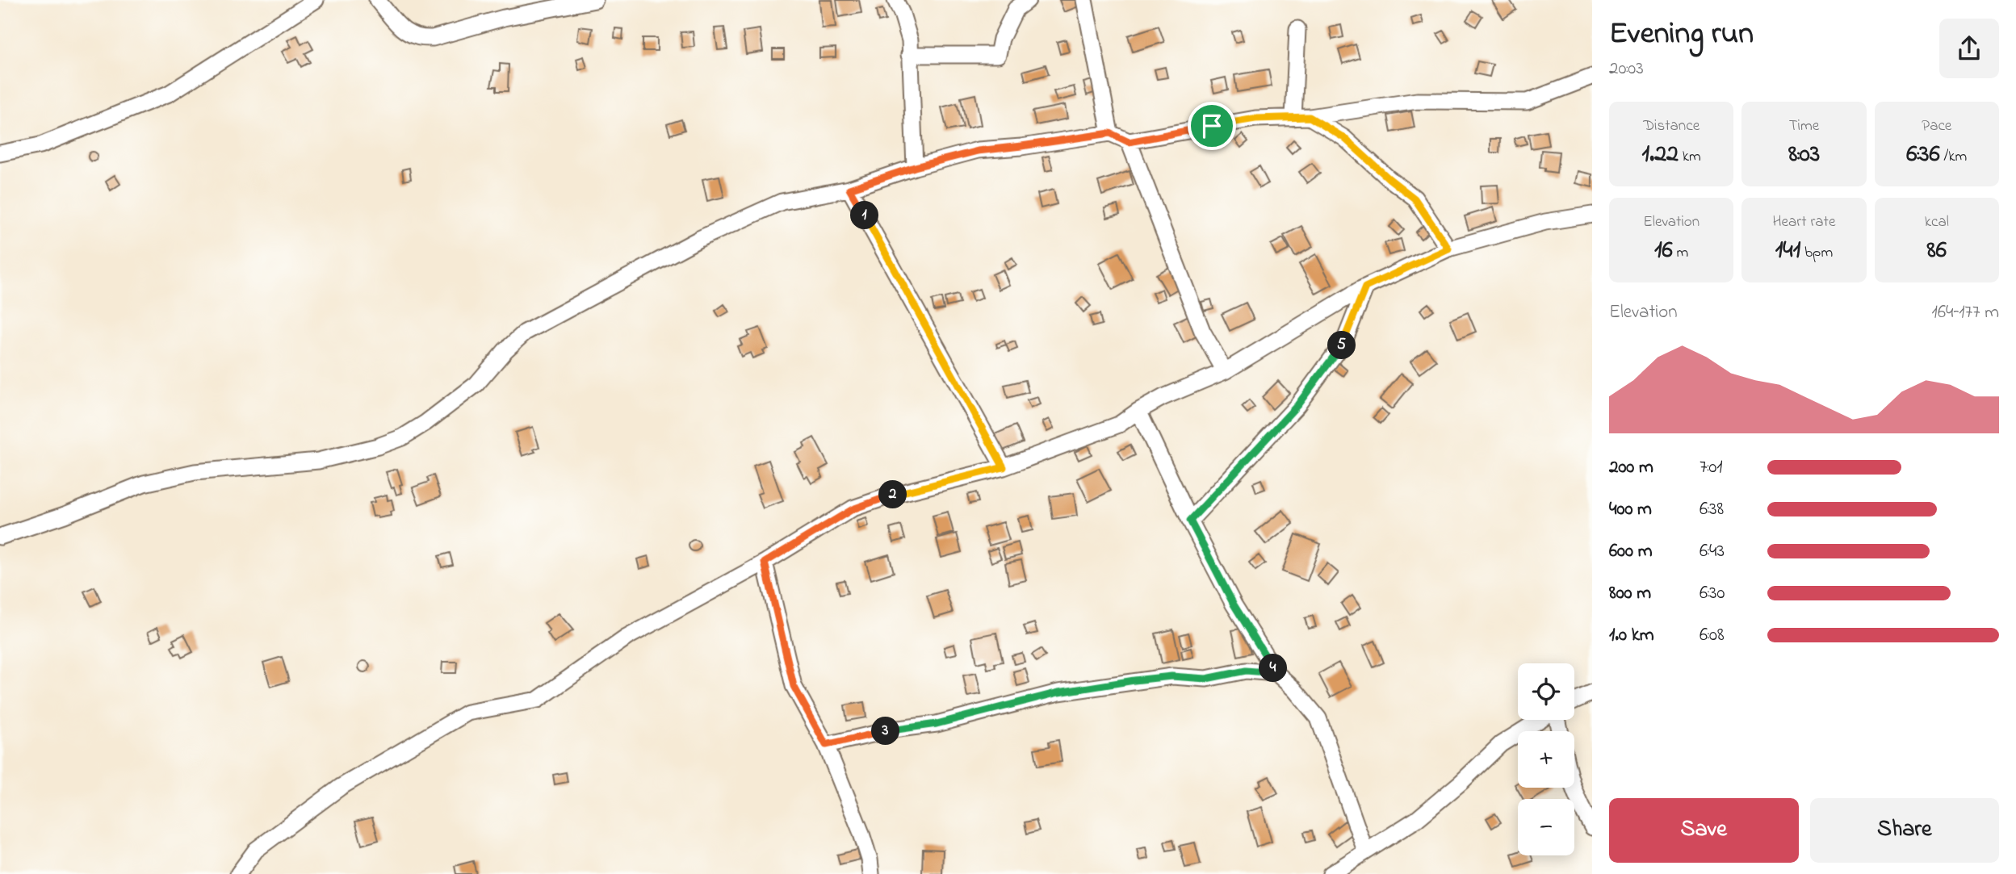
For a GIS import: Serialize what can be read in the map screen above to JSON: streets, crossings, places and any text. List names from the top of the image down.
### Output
{
  "page": {
    "heading": ["Evening run", "20:03"],
    "stats": [
      ["Distance", "1.22 km"],
      ["Time", "8:03"],
      ["Pace", "6:36 /km"],
      ["Elevation", "16 m"],
      ["Heart rate", "141 bpm"],
      ["kcal", "86"]
    ],
    "pins": [
      "1",
      "5",
      "2",
      "4",
      "3"
    ],
    "chart": ["Elevation", "164–177 m"],
    "list": [
      {
        "name": "200 m",
        "note": "7:01"
      },
      {
        "name": "400 m",
        "note": "6:38"
      },
      {
        "name": "600 m",
        "note": "6:43"
      },
      {
        "name": "800 m",
        "note": "6:30"
      },
      {
        "name": "1.0 km",
        "note": "6:08"
      }
    ],
    "map_buttons": ["+", "−"],
    "buttons": ["Save", "Share"]
  }
}
